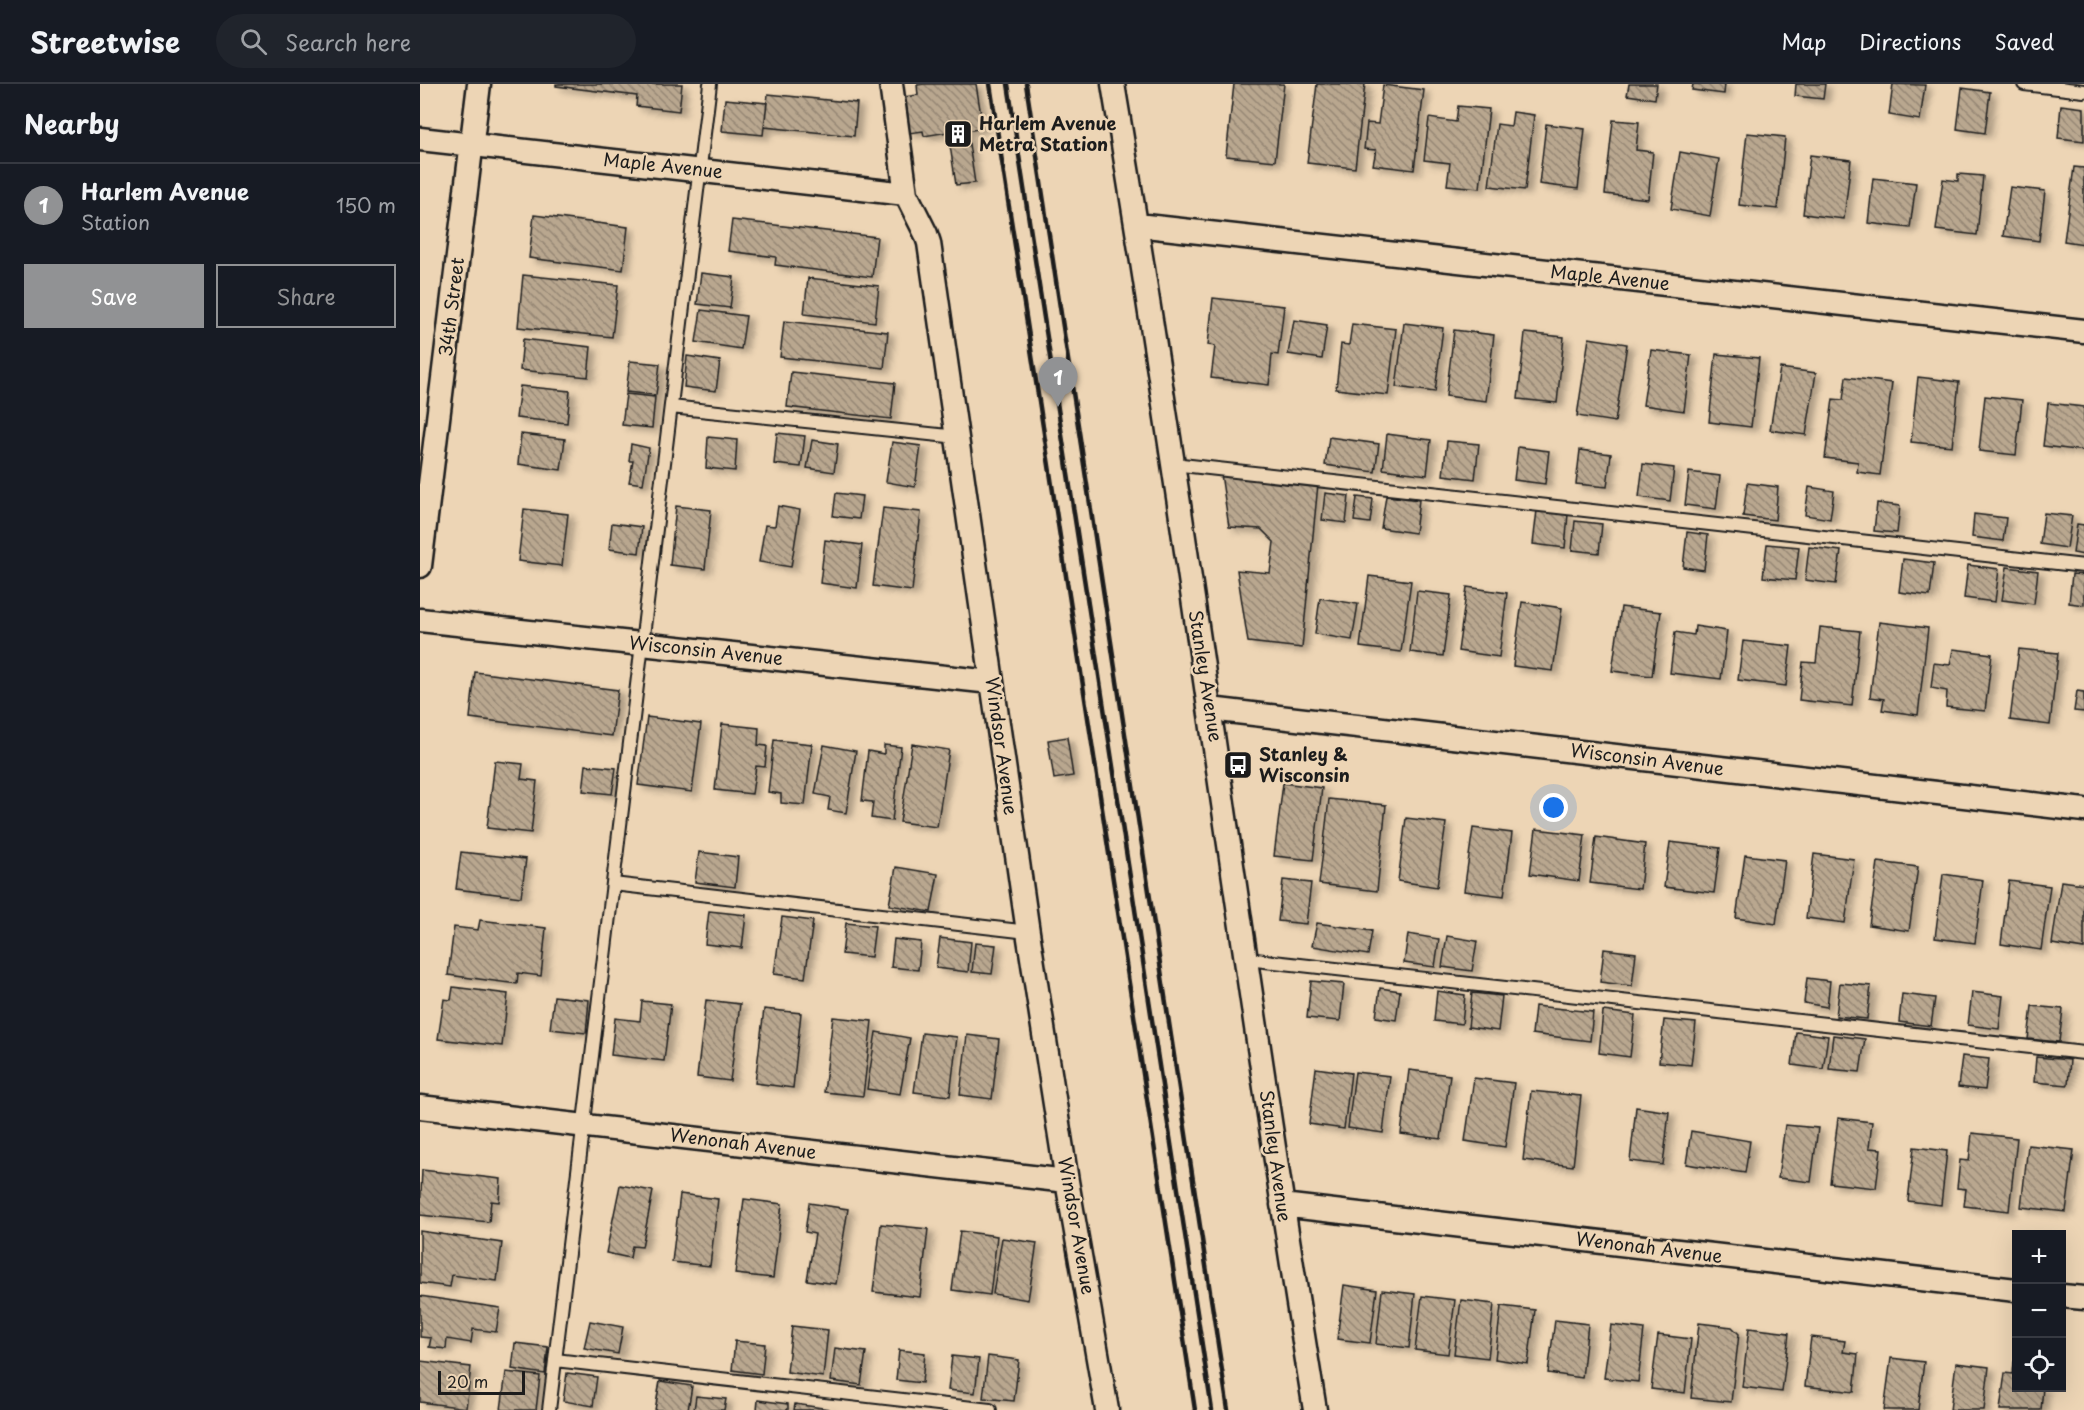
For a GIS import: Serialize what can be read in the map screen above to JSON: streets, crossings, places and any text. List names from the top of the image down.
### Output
{
  "streets": {
    "street": [
      "Maple Avenue",
      "34th Street",
      "Wisconsin Avenue",
      "Stanley Avenue",
      "Windsor Avenue",
      "Wenonah Avenue"
    ]
  },
  "crossings": [
    ["Maple Avenue", "34th Street"],
    ["Maple Avenue", "Stanley Avenue"],
    ["Maple Avenue", "Windsor Avenue"],
    ["Wisconsin Avenue", "Stanley Avenue"],
    ["Wisconsin Avenue", "Windsor Avenue"],
    ["Stanley Avenue", "Wenonah Avenue"],
    ["Windsor Avenue", "Wenonah Avenue"]
  ],
  "places": {
    "building": ["Harlem Avenue Metra Station"],
    "bus stop": ["Stanley & Wisconsin"]
  },
  "scale_bar": "20 m",
  "page": {
    "header": "Streetwise",
    "search": "Search here",
    "nav": ["Map", "Directions", "Saved"],
    "heading": "Nearby",
    "list": [
      {
        "mark": "1",
        "name": "Harlem Avenue",
        "note": "Station",
        "value": "150 m"
      }
    ],
    "buttons": ["Save", "Share"],
    "pins": "1",
    "map_buttons": ["+", "−"],
    "scale": "20 m"
  }
}
